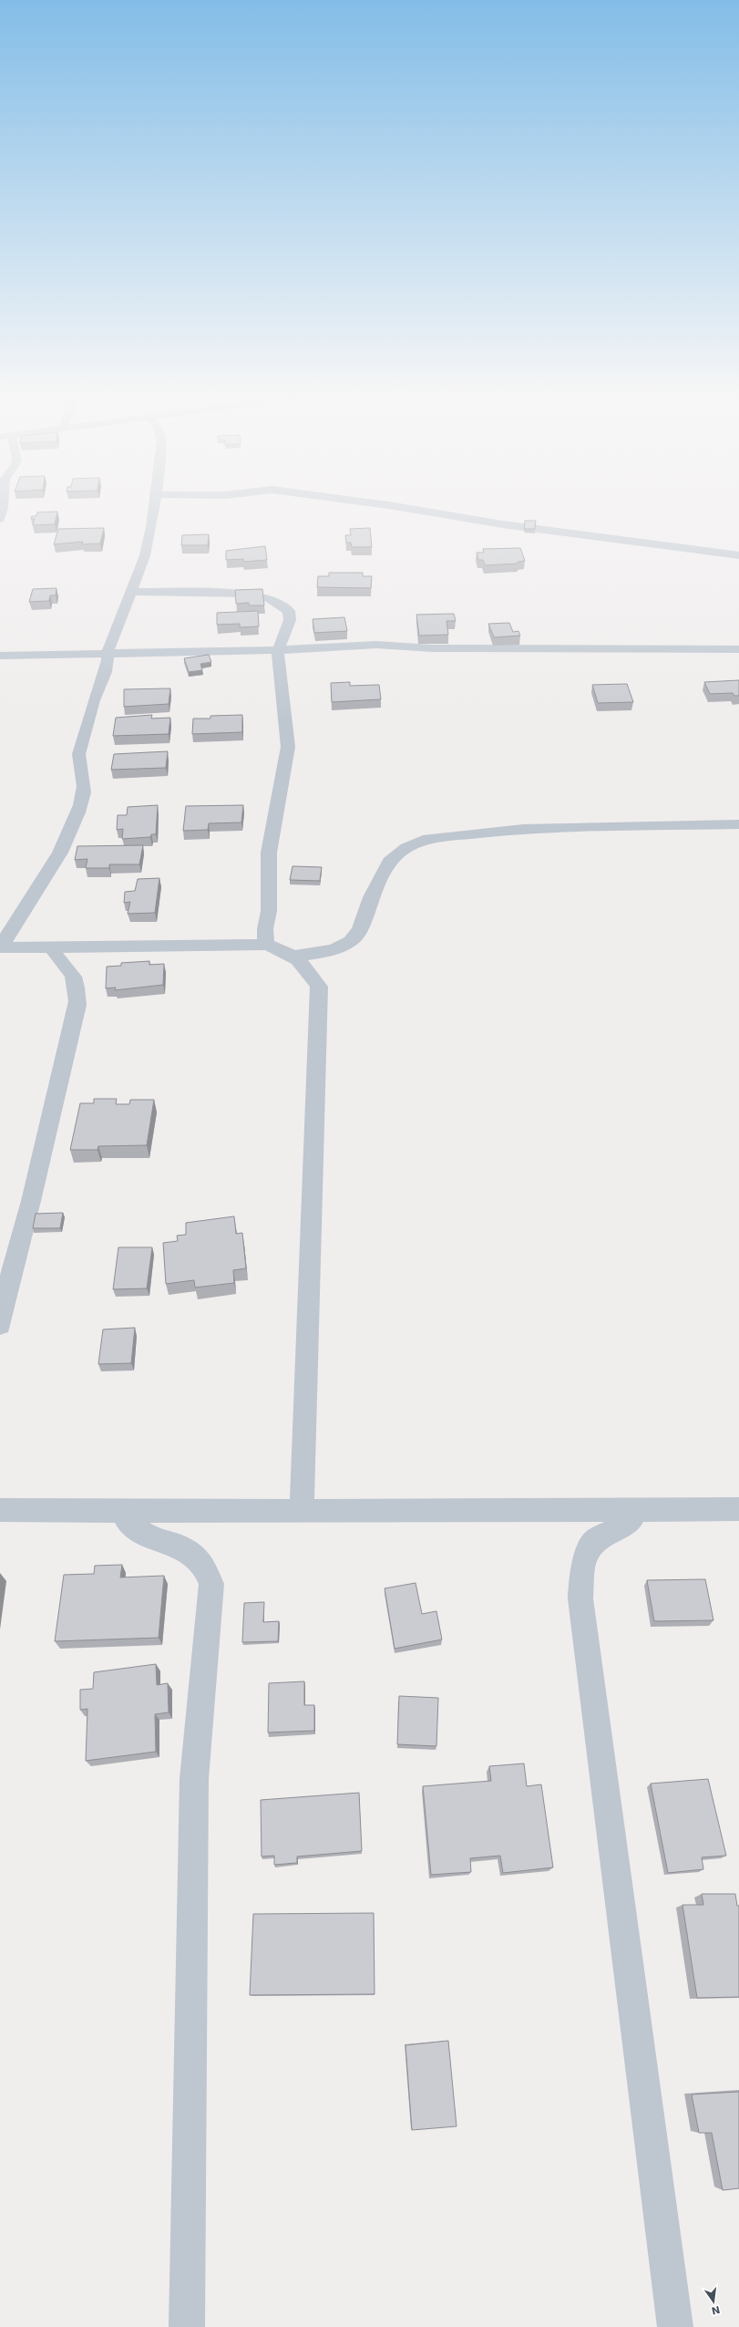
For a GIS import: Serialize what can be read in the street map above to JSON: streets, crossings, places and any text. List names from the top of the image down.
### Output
{
  "north": "bottom"
}
